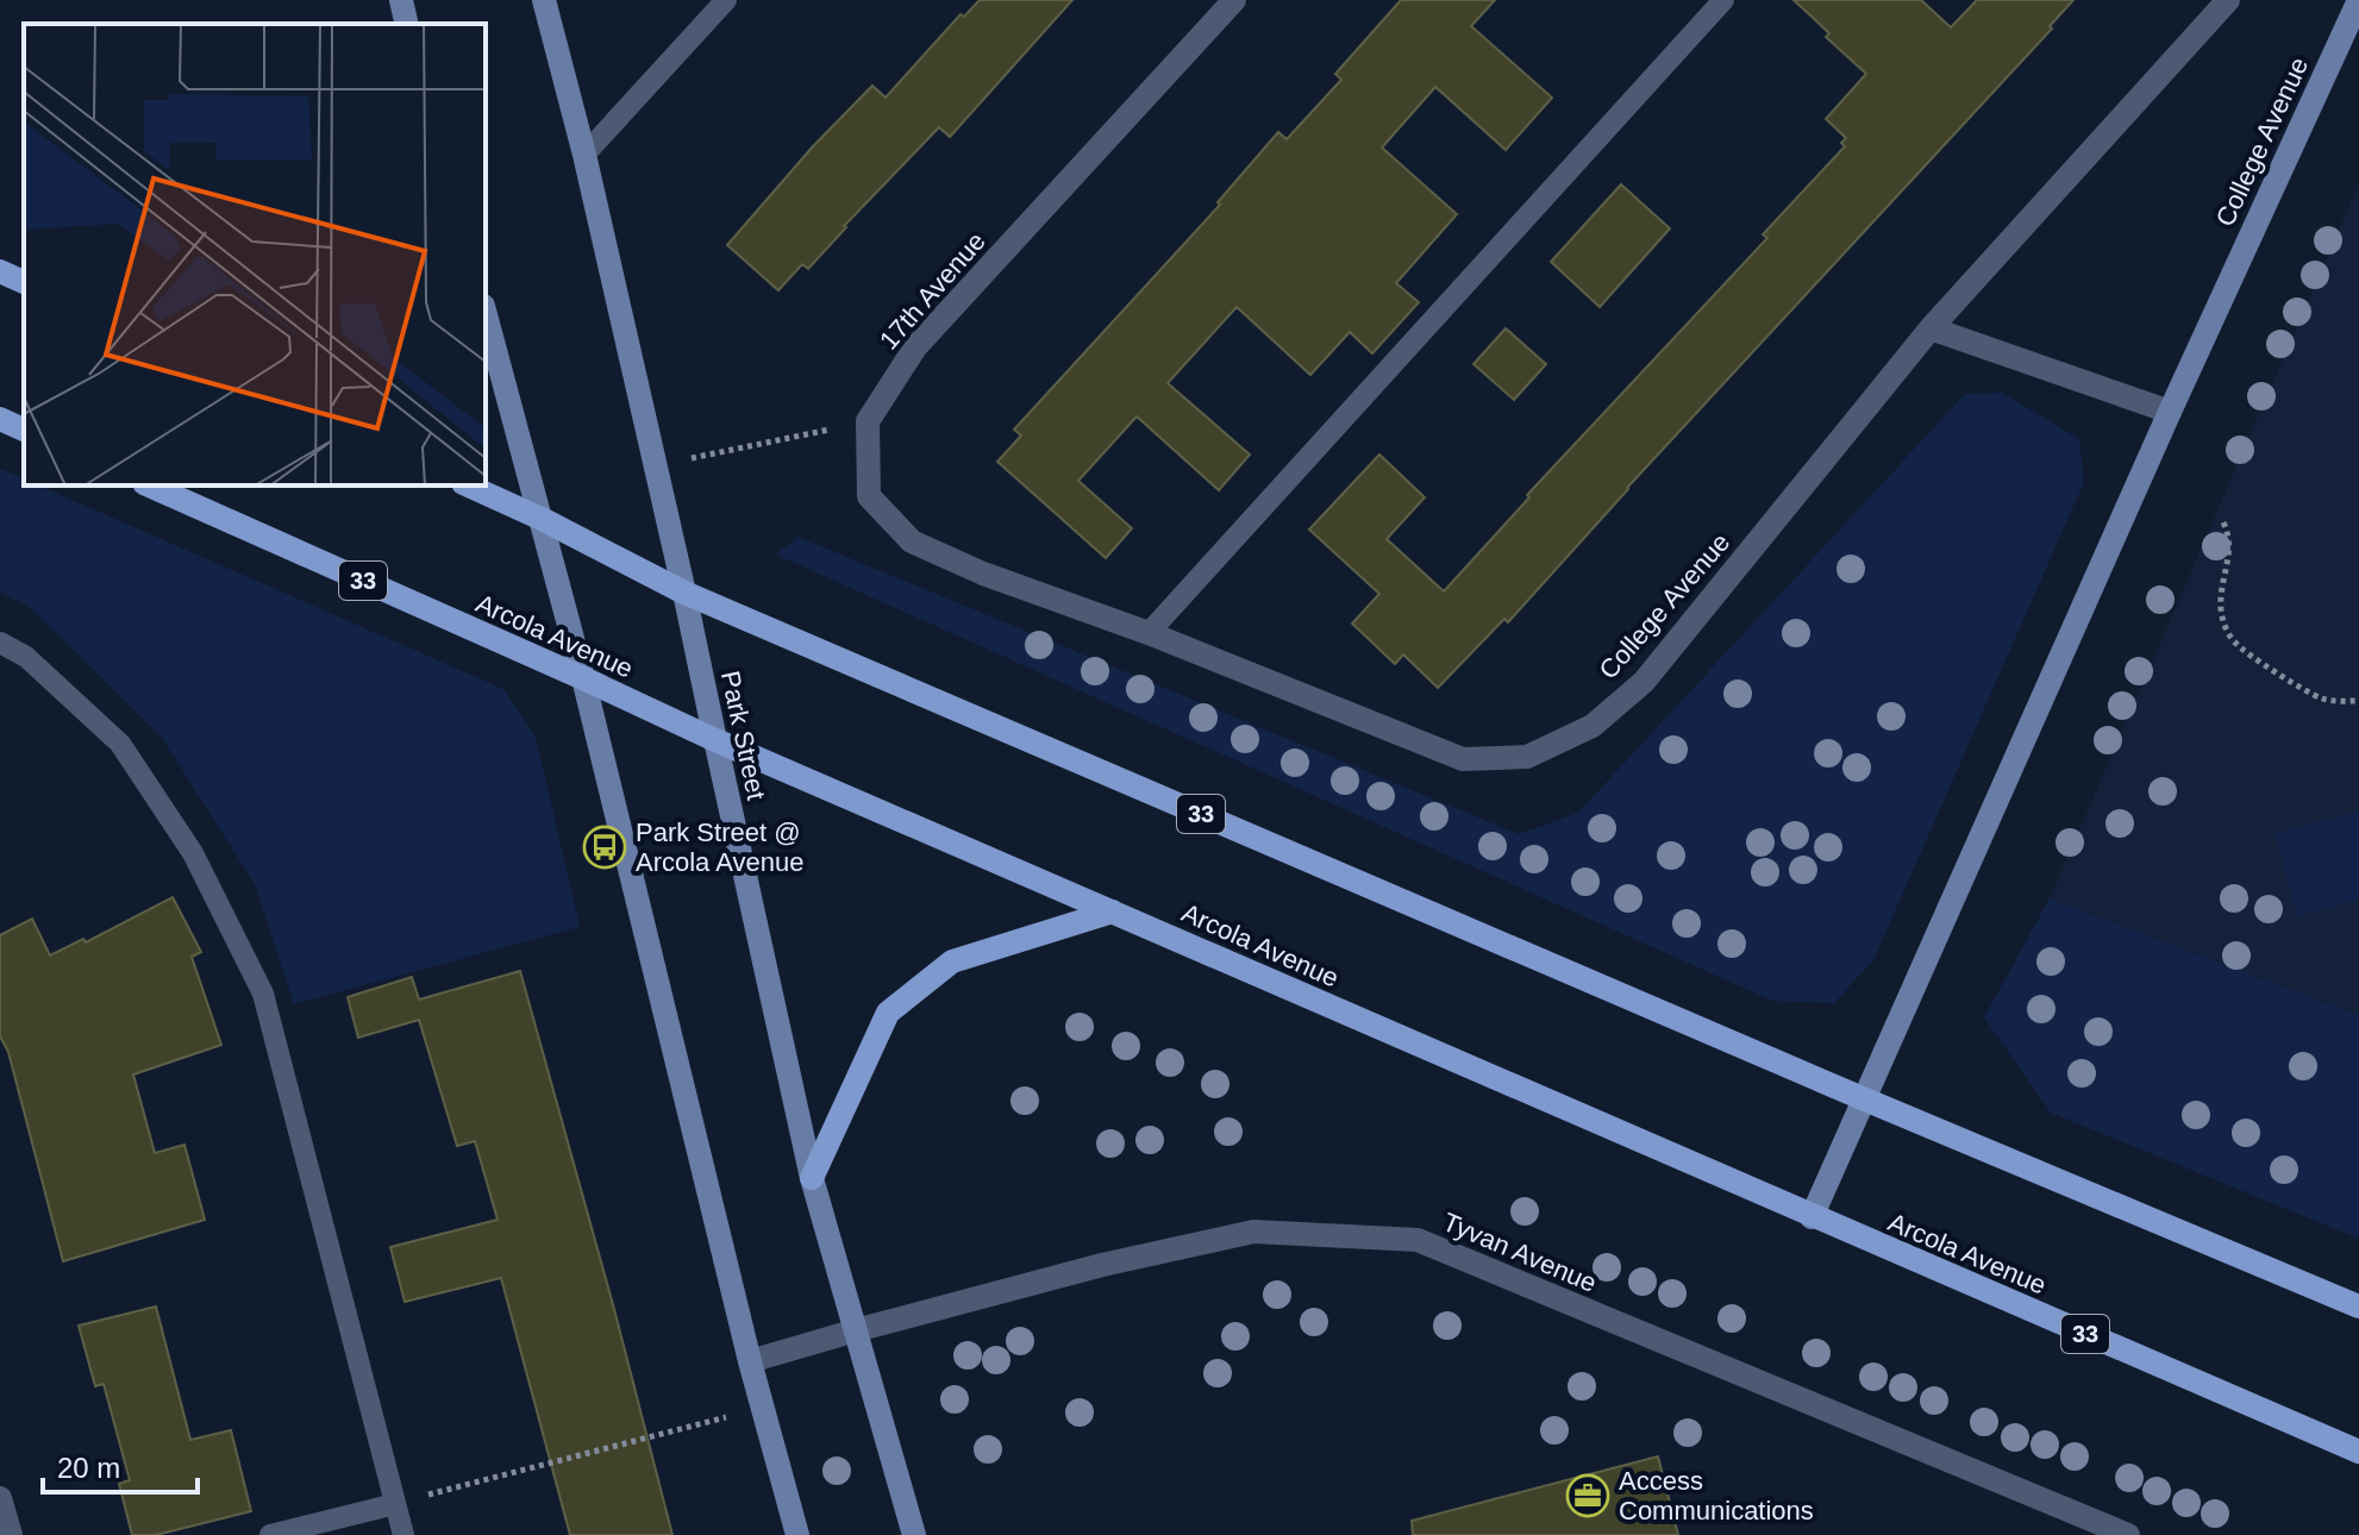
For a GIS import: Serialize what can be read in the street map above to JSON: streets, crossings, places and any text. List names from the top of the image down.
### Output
{
  "streets": {
    "main road": ["33", "Arcola Avenue"],
    "street": [
      "College Avenue",
      "17th Avenue",
      "Park Street",
      "Tyvan Avenue"
    ]
  },
  "crossings": [
    ["College Avenue", "33"],
    ["College Avenue", "Arcola Avenue"],
    ["33", "Park Street"],
    ["Arcola Avenue", "Park Street"],
    ["Park Street", "Tyvan Avenue"]
  ],
  "places": {
    "bus stop": ["Park Street @ Arcola Avenue"],
    "office": ["Access Communications"]
  },
  "scale_bar": "20 m"
}
